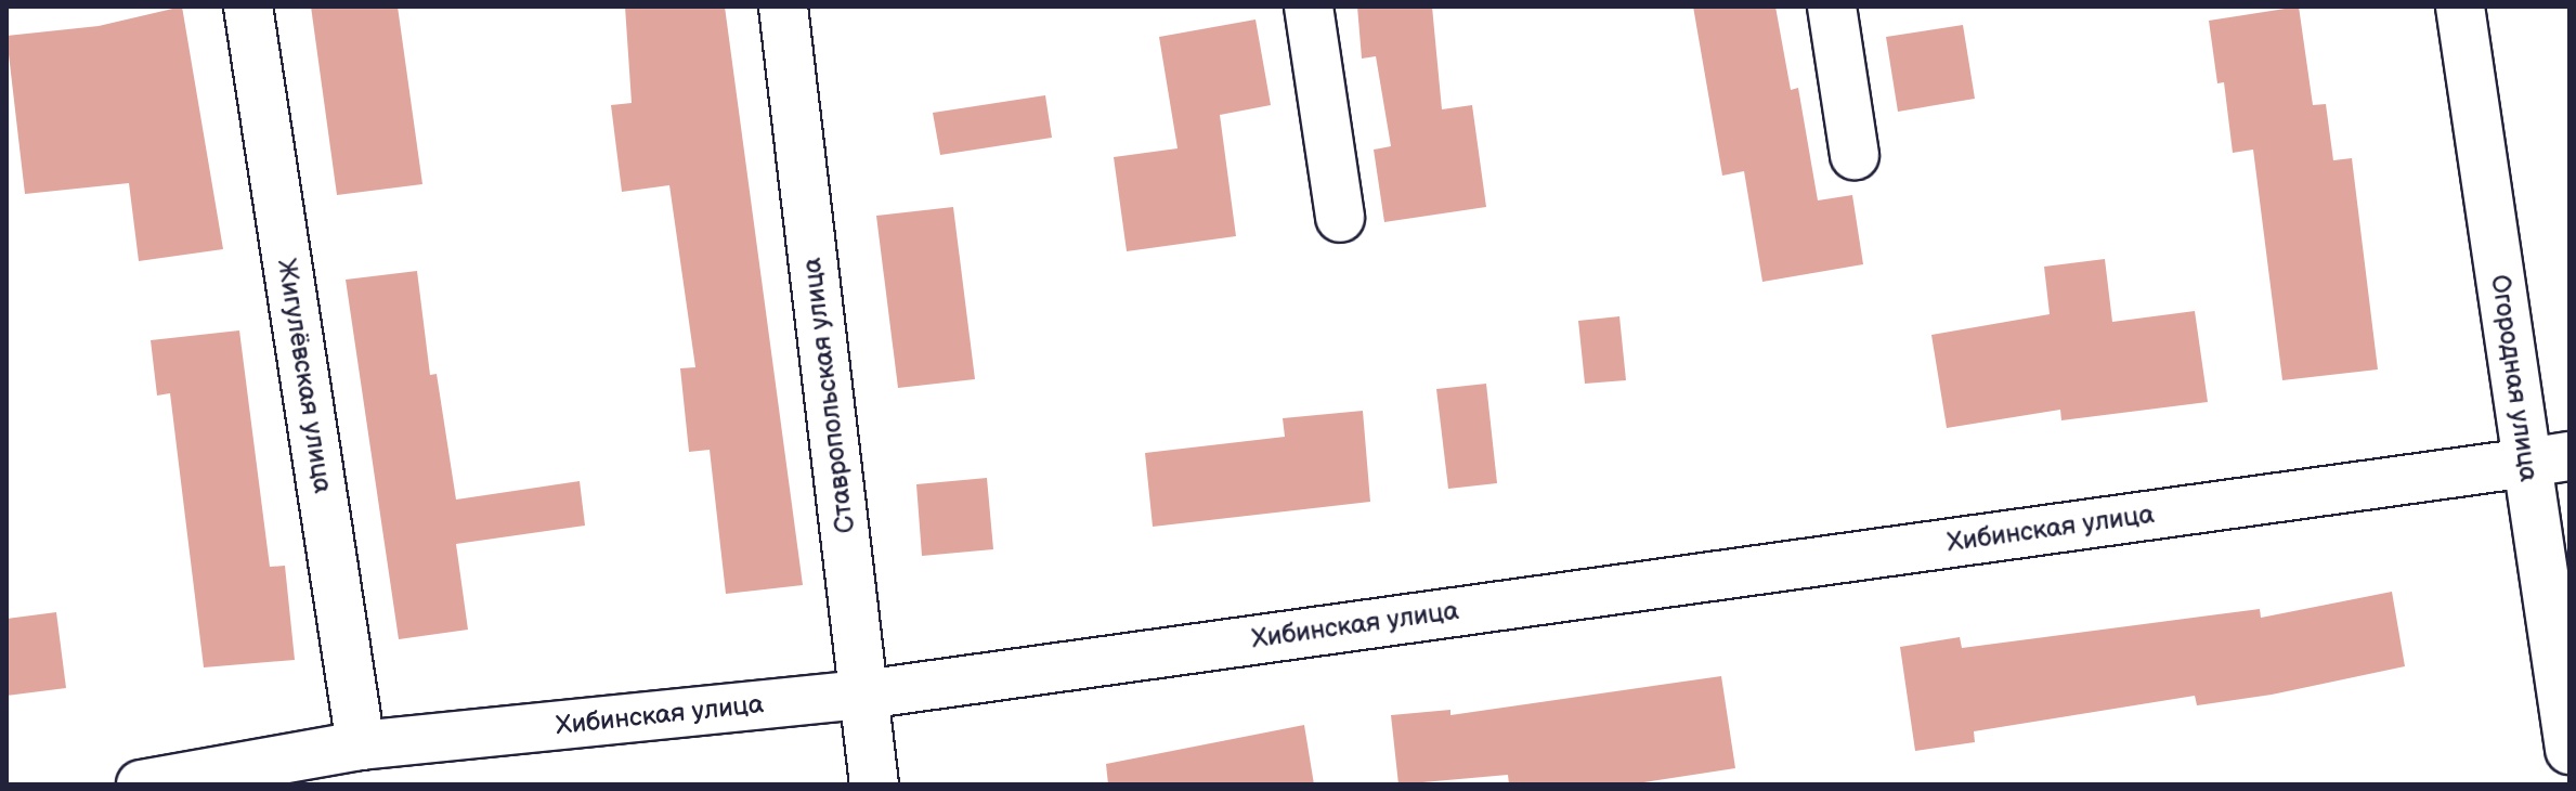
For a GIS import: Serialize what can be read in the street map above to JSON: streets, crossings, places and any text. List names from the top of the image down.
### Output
{
  "streets": {
    "street": [
      "Жигулёвская улица",
      "Огородная улица",
      "Ставропольская улица",
      "Хибинская улица"
    ]
  },
  "crossings": [
    ["Жигулёвская улица", "Хибинская улица"],
    ["Огородная улица", "Хибинская улица"],
    ["Ставропольская улица", "Хибинская улица"]
  ]
}
